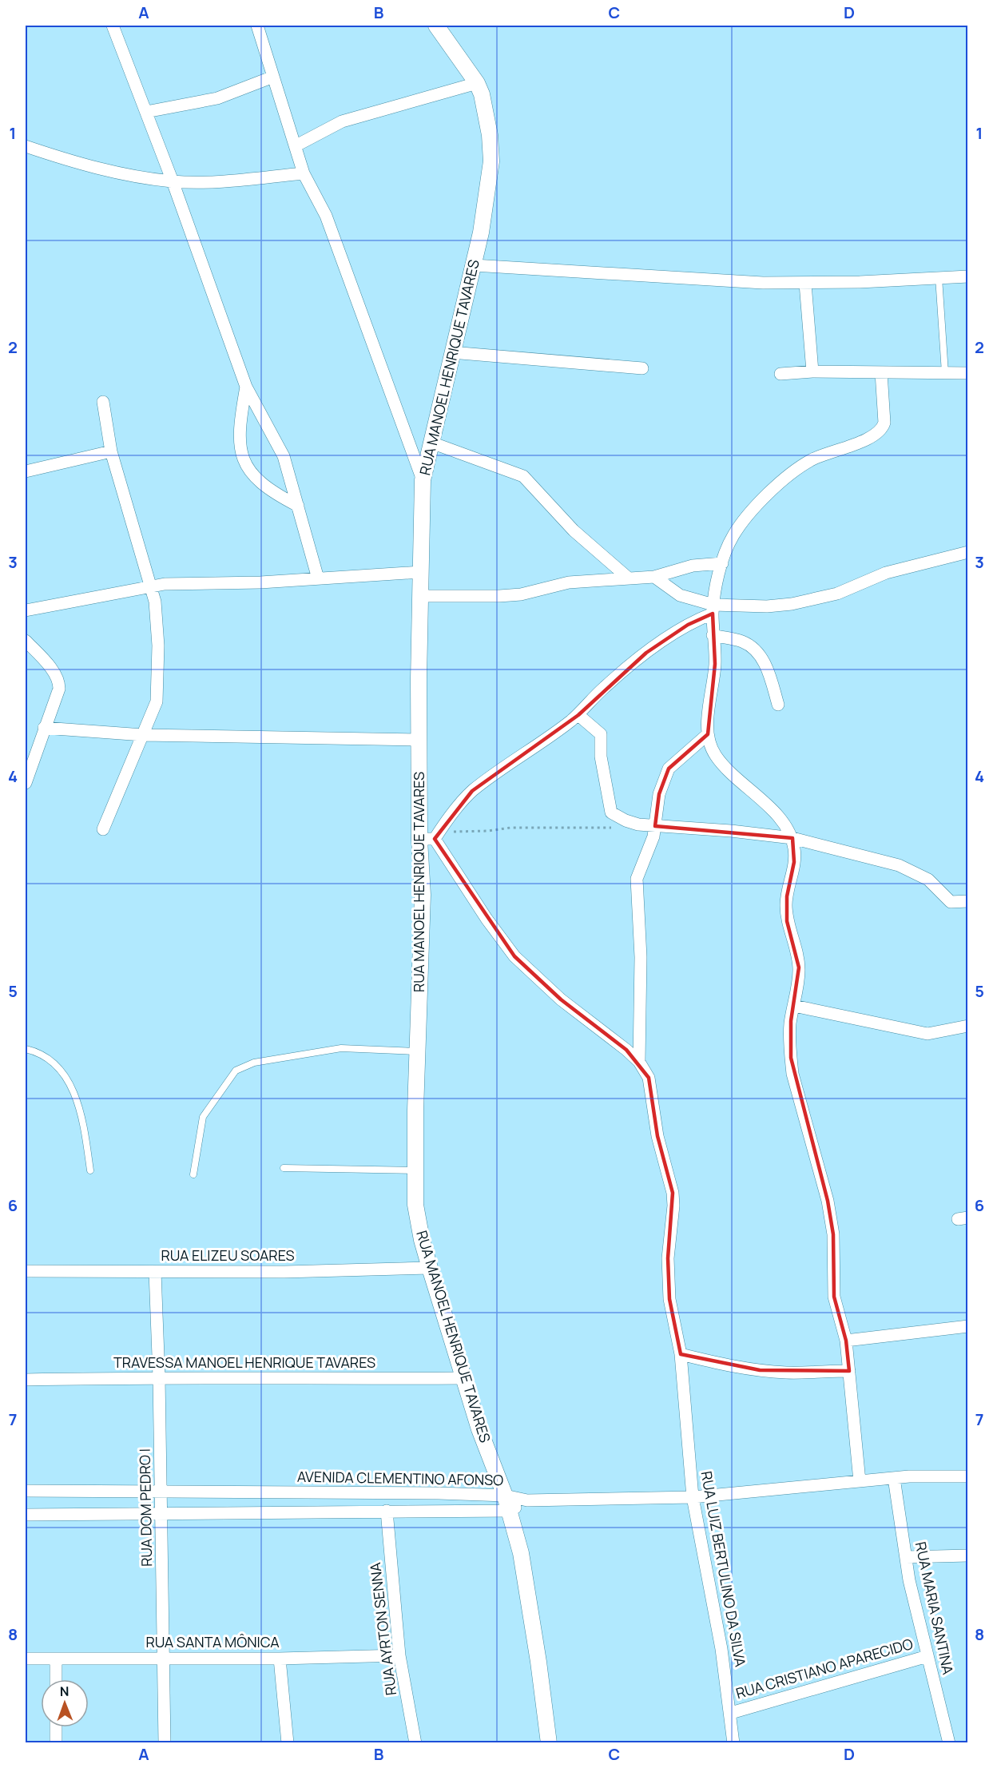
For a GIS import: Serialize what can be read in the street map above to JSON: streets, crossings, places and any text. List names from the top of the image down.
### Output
{
  "streets": {
    "street": [
      "RUA MANOEL HENRIQUE TAVARES",
      "RUA ELIZEU SOARES",
      "TRAVESSA MANOEL HENRIQUE TAVARES",
      "AVENIDA CLEMENTINO AFONSO",
      "RUA DOM PEDRO I",
      "RUA LUIZ BERTULINO DA SILVA",
      "RUA MARIA SANTINA",
      "RUA AYRTON SENNA",
      "RUA SANTA MÔNICA",
      "RUA CRISTIANO APARECIDO"
    ]
  },
  "crossings": [
    ["RUA MANOEL HENRIQUE TAVARES", "RUA ELIZEU SOARES"],
    ["RUA MANOEL HENRIQUE TAVARES", "TRAVESSA MANOEL HENRIQUE TAVARES"],
    ["RUA MANOEL HENRIQUE TAVARES", "AVENIDA CLEMENTINO AFONSO"],
    ["RUA ELIZEU SOARES", "RUA DOM PEDRO I"],
    ["TRAVESSA MANOEL HENRIQUE TAVARES", "RUA DOM PEDRO I"],
    ["AVENIDA CLEMENTINO AFONSO", "RUA DOM PEDRO I"],
    ["AVENIDA CLEMENTINO AFONSO", "RUA AYRTON SENNA"],
    ["RUA DOM PEDRO I", "RUA SANTA MÔNICA"],
    ["RUA LUIZ BERTULINO DA SILVA", "RUA CRISTIANO APARECIDO"],
    ["RUA MARIA SANTINA", "RUA CRISTIANO APARECIDO"],
    ["RUA AYRTON SENNA", "RUA SANTA MÔNICA"]
  ],
  "north": "top",
  "grid": {
    "columns": [
      "A",
      "B",
      "C",
      "D"
    ],
    "rows": [
      "1",
      "2",
      "3",
      "4",
      "5",
      "6",
      "7",
      "8"
    ]
  }
}
